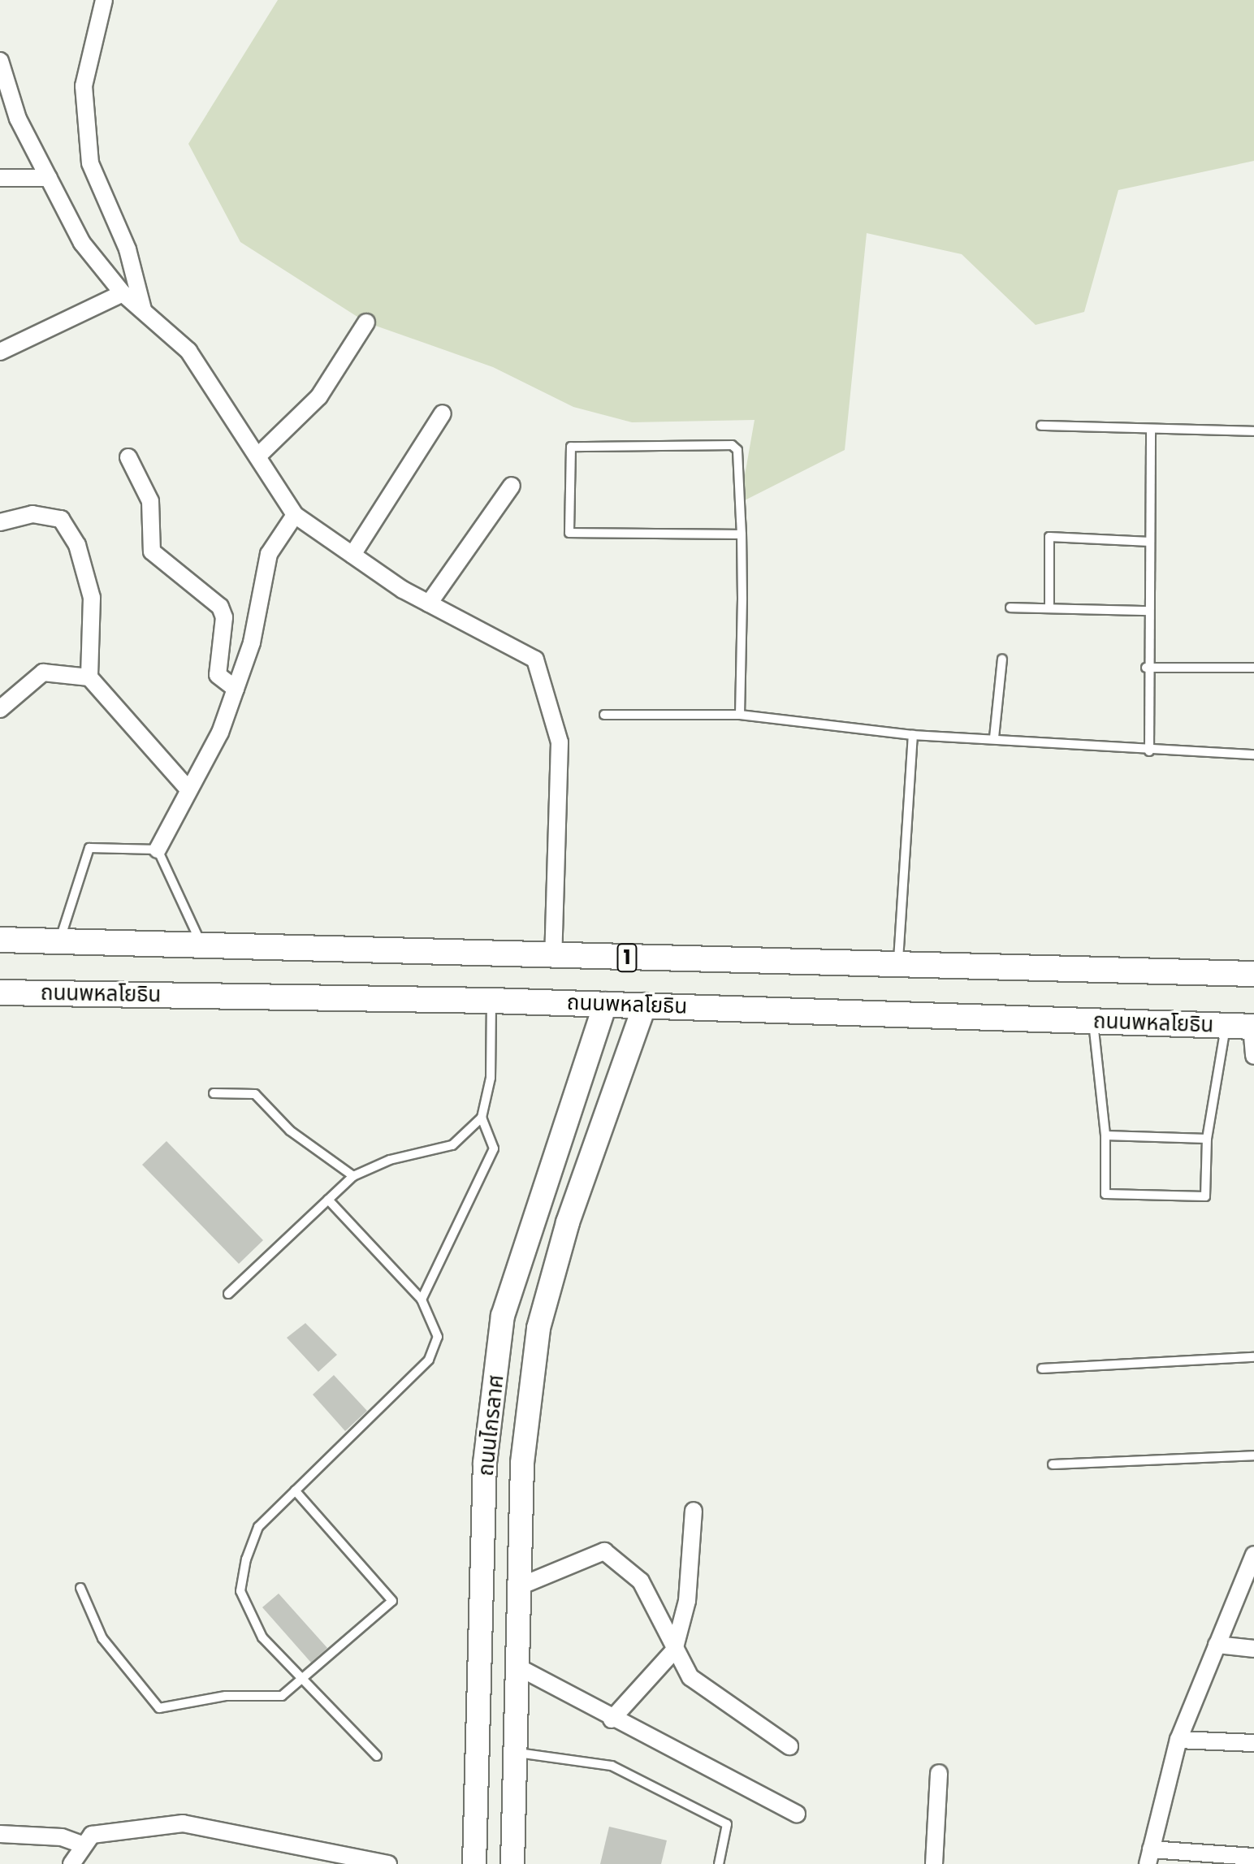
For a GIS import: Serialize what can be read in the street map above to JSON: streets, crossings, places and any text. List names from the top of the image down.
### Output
{
  "streets": {
    "main road": ["1", "ถนนพหลโยธิน", "ถนนไกรลาศ"]
  },
  "crossings": [
    ["ถนนพหลโยธิน", "ถนนไกรลาศ"]
  ]
}
